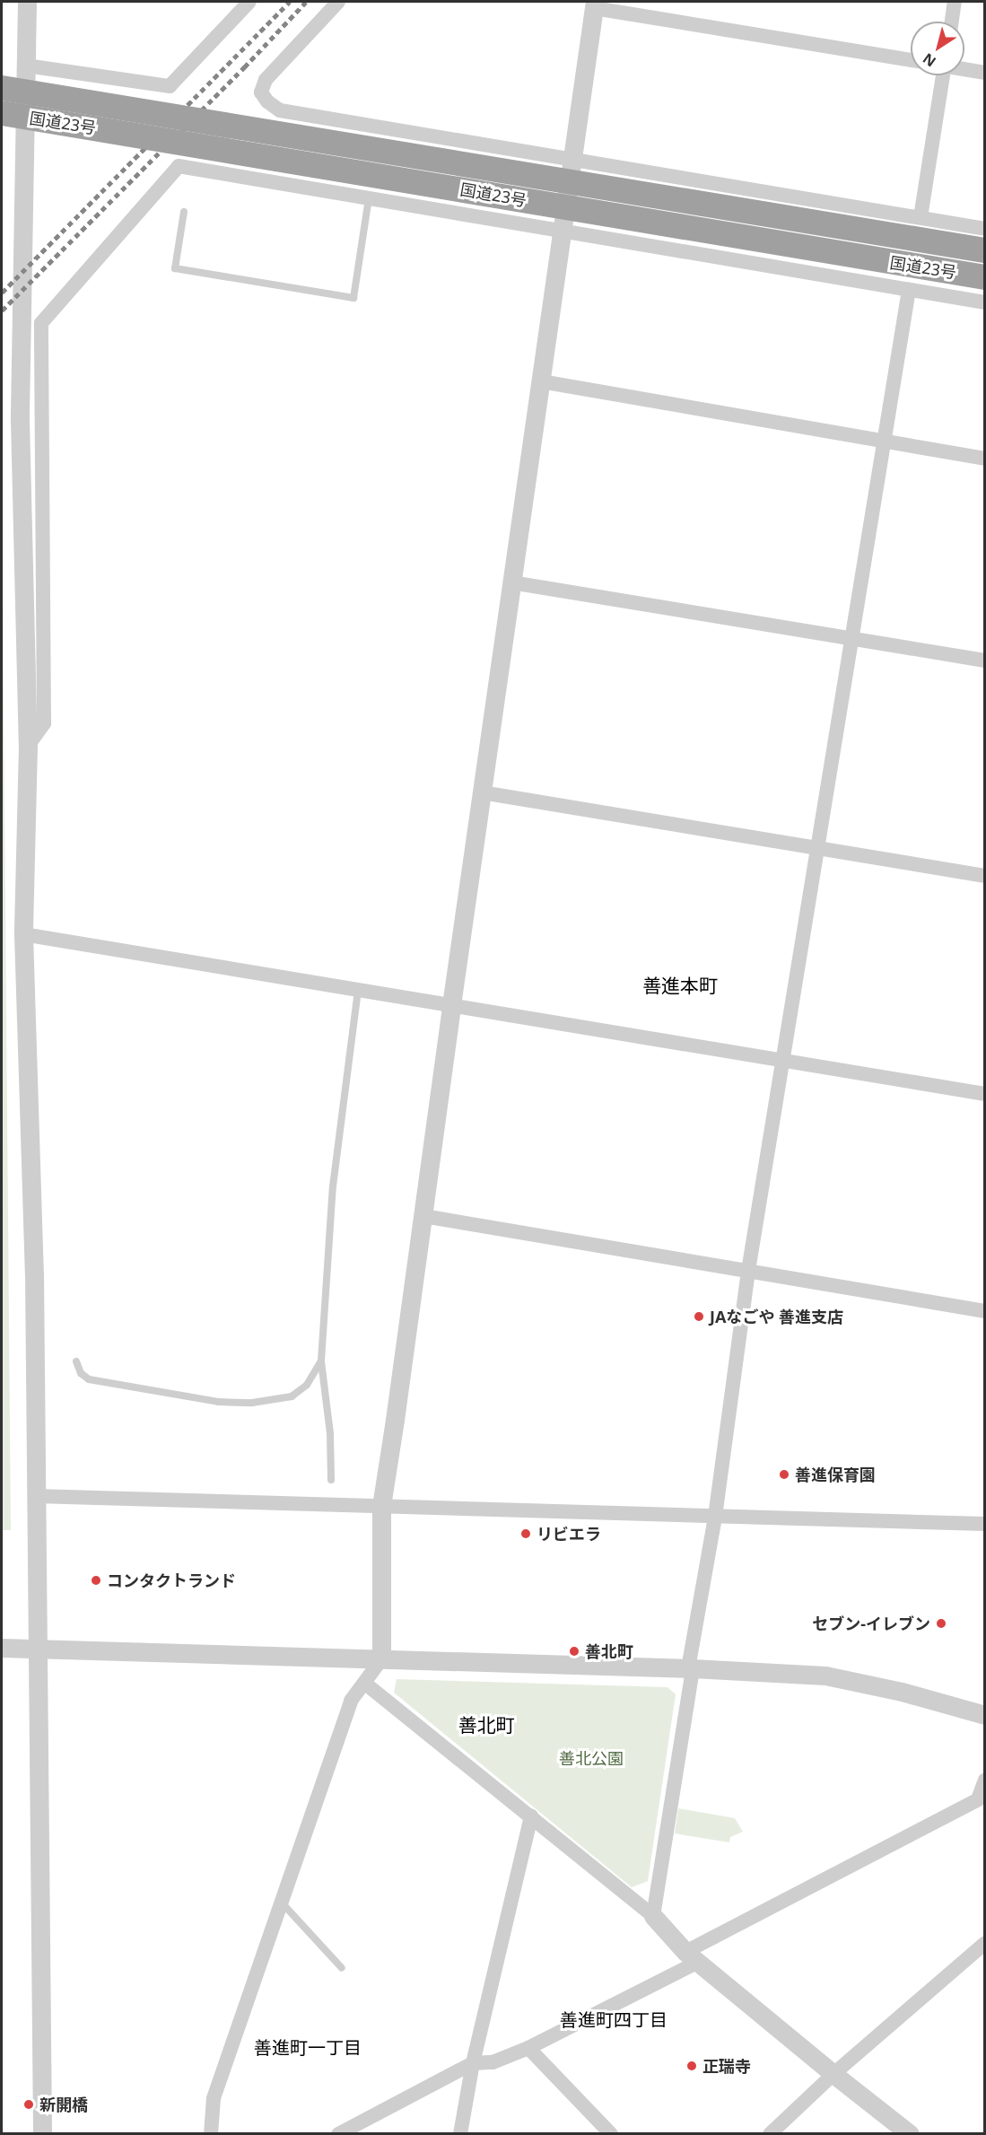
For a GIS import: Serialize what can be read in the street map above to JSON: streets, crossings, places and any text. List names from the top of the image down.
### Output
{
  "streets": {
    "highway": ["国道23号"]
  },
  "districts": [
    "善進本町",
    "善北町",
    "善進町四丁目",
    "善進町一丁目"
  ],
  "parks": ["善北公園"],
  "places": [
    "JAなごや 善進支店",
    "善進保育園",
    "リビエラ",
    "コンタクトランド",
    "セブン-イレブン",
    "善北町",
    "正瑞寺",
    "新開橋"
  ],
  "north": "bottom left"
}
